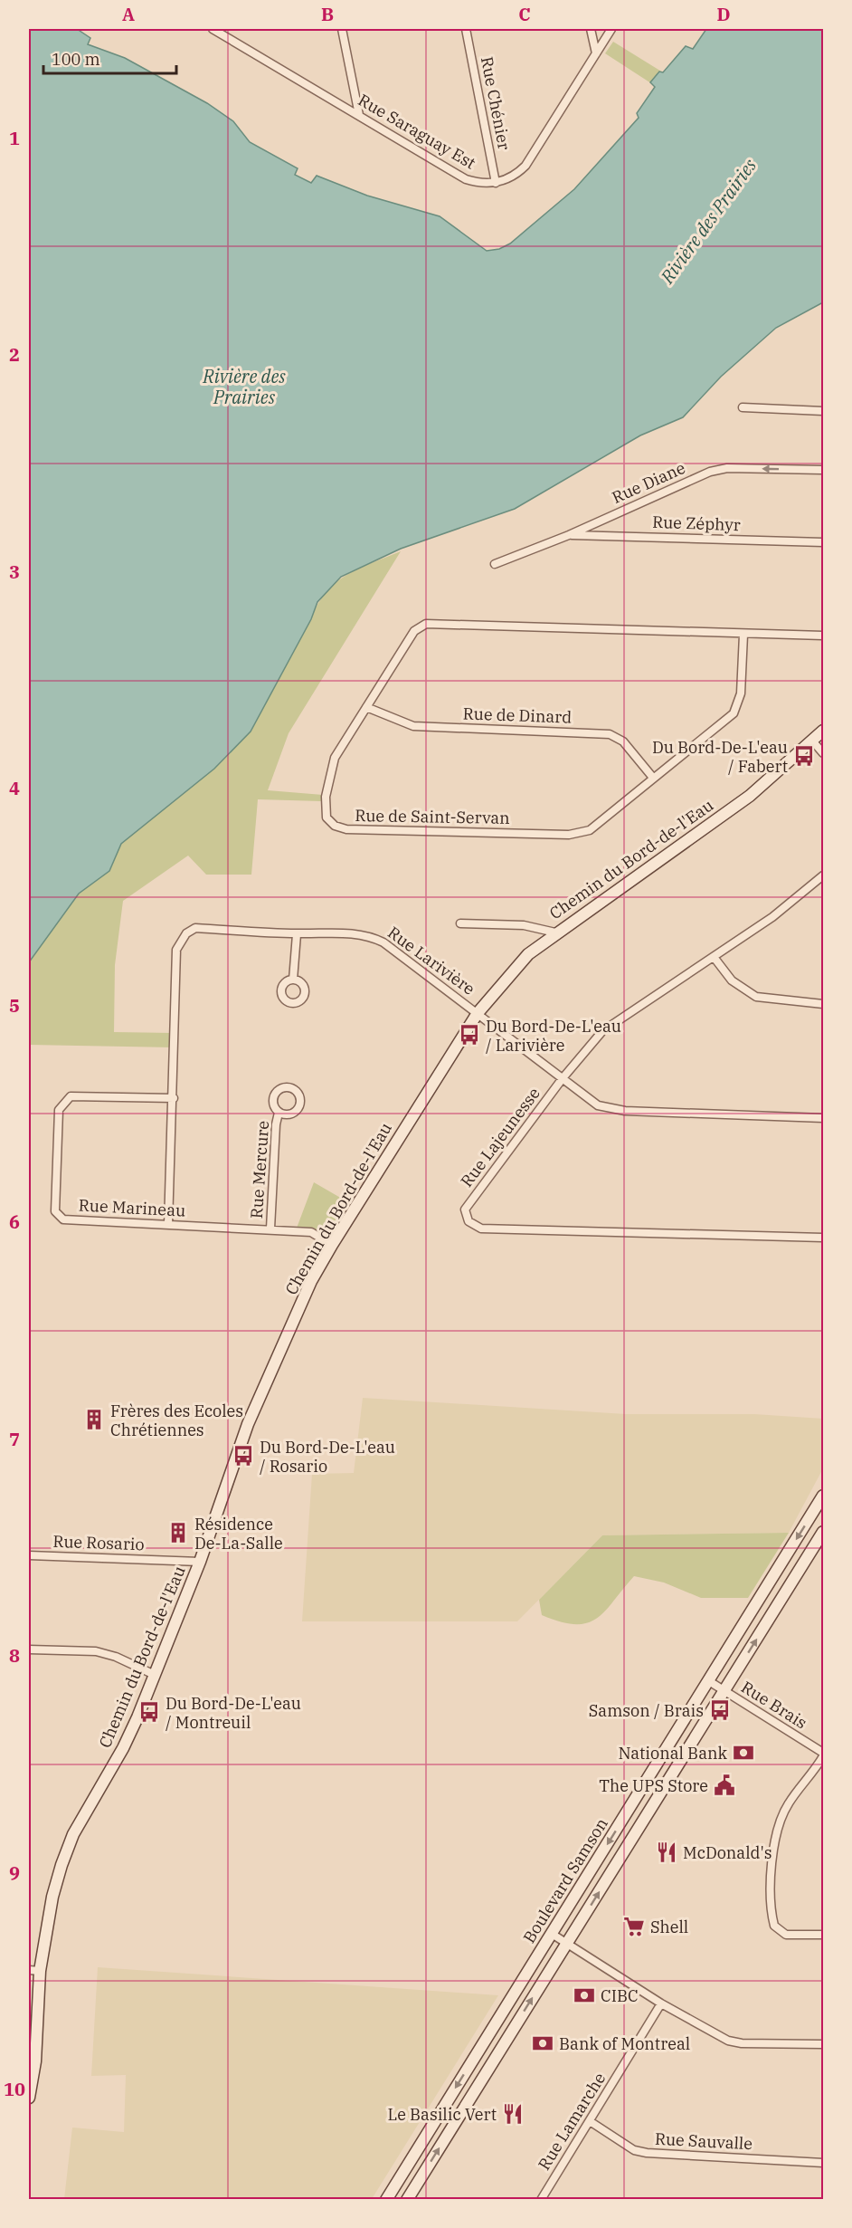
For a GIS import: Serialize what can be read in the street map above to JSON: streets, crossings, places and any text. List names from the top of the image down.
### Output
{
  "streets": {
    "street": [
      "Rue Chénier",
      "Rue Saraguay Est",
      "Rue Diane",
      "Rue Zéphyr",
      "Rue de Dinard",
      "Rue de Saint-Servan",
      "Chemin du Bord-de-l'Eau",
      "Rue Larivière",
      "Rue Lajeunesse",
      "Rue Mercure",
      "Rue Marineau",
      "Rue Rosario",
      "Rue Brais",
      "Boulevard Samson",
      "Rue Lamarche",
      "Rue Sauvalle"
    ]
  },
  "crossings": [
    ["Rue Chénier", "Rue Saraguay Est"],
    ["Rue Diane", "Rue Zéphyr"],
    ["Rue de Dinard", "Rue de Saint-Servan"],
    ["Chemin du Bord-de-l'Eau", "Rue Larivière"],
    ["Chemin du Bord-de-l'Eau", "Rue Marineau"],
    ["Chemin du Bord-de-l'Eau", "Rue Rosario"],
    ["Rue Larivière", "Rue Lajeunesse"],
    ["Rue Larivière", "Rue Marineau"],
    ["Rue Mercure", "Rue Marineau"],
    ["Rue Brais", "Boulevard Samson"],
    ["Rue Lamarche", "Rue Sauvalle"]
  ],
  "water": ["Rivière des Prairies"],
  "places": {
    "bus stop": [
      "Du Bord-De-L'eau / Fabert",
      "Du Bord-De-L'eau / Larivière",
      "Du Bord-De-L'eau / Rosario",
      "Samson / Brais",
      "Du Bord-De-L'eau / Montreuil"
    ],
    "building": ["Frères des Ecoles Chrétiennes", "Résidence De-La-Salle"],
    "bank": ["National Bank", "CIBC", "Bank of Montreal"],
    "public building": ["The UPS Store"],
    "restaurant": ["McDonald's", "Le Basilic Vert"],
    "supermarket": ["Shell"]
  },
  "scale_bar": "100 m",
  "grid": {
    "columns": [
      "A",
      "B",
      "C",
      "D"
    ],
    "rows": [
      "1",
      "2",
      "3",
      "4",
      "5",
      "6",
      "7",
      "8",
      "9",
      "10"
    ]
  }
}
